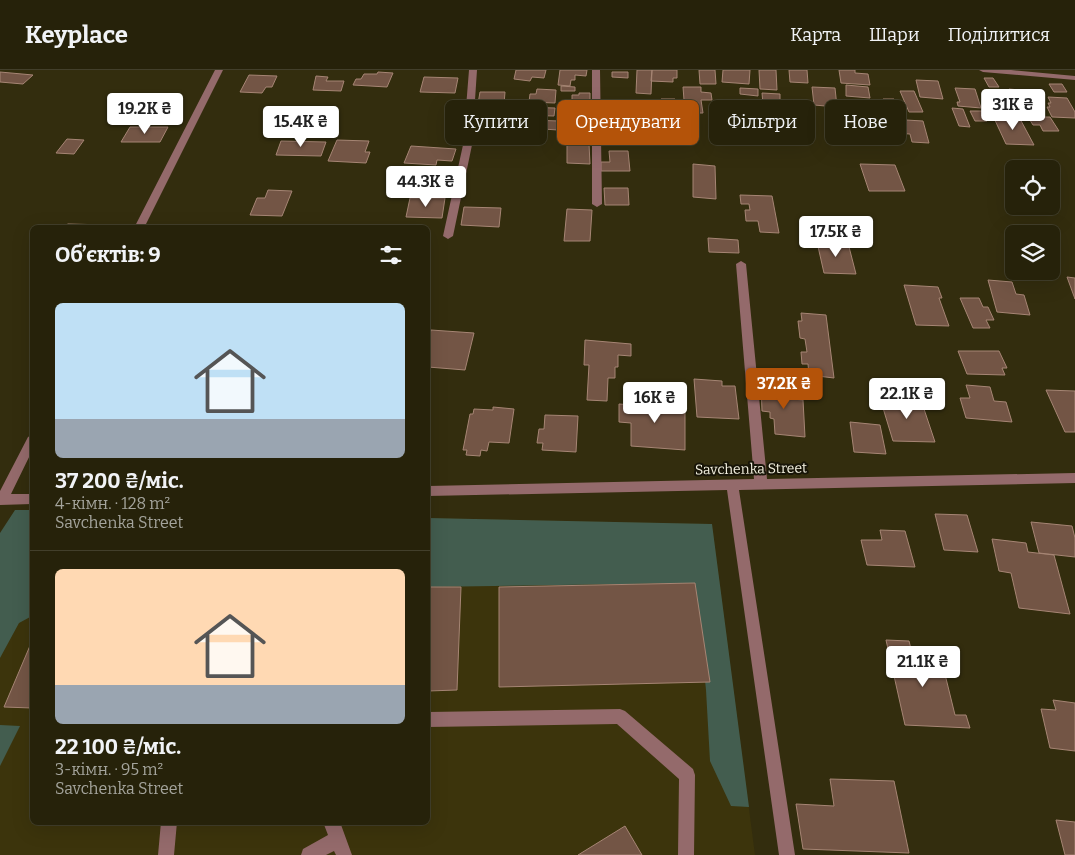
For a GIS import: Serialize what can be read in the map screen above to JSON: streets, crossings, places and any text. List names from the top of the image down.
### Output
{
  "streets": {
    "street": ["Savchenka Street"]
  },
  "page": {
    "header": "Keyplace",
    "nav": ["Карта", "Шари", "Поділитися"],
    "price": [
      "31K ₴",
      "19.2K ₴",
      "15.4K ₴",
      "44.3K ₴",
      "17.5K ₴",
      "37.2K ₴",
      "22.1K ₴",
      "16K ₴",
      "21.1K ₴"
    ],
    "chip": [
      "Купити",
      "Орендувати",
      "Фільтри",
      "Нове"
    ],
    "heading": "Об’єктів: 9",
    "list": [
      {
        "name": "37 200 ₴/міс.",
        "note": "4-кімн. · 128 m² · Savchenka Street"
      },
      {
        "name": "22 100 ₴/міс.",
        "note": "3-кімн. · 95 m² · Savchenka Street"
      }
    ]
  }
}
